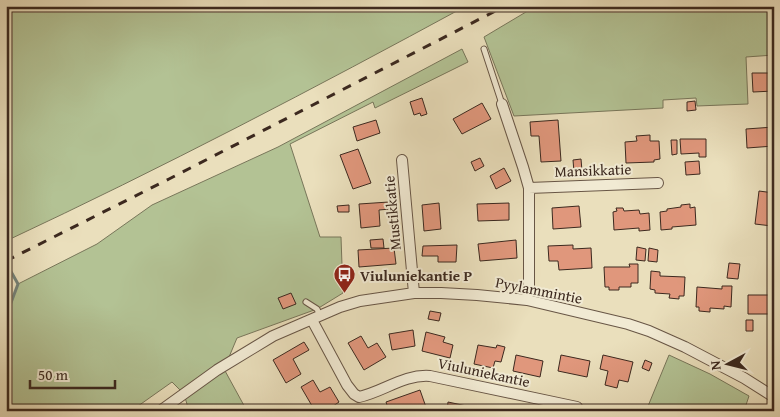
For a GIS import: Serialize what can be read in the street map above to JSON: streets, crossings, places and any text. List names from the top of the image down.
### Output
{
  "streets": {
    "street": [
      "Mansikkatie",
      "Mustikkatie",
      "Pyylammintie",
      "Viuluniekantie"
    ]
  },
  "crossings": [
    ["Mustikkatie", "Pyylammintie"],
    ["Pyylammintie", "Viuluniekantie"]
  ],
  "places": {
    "bus stop": ["Viuluniekantie P"]
  },
  "scale_bar": "50 m",
  "north": "left"
}
